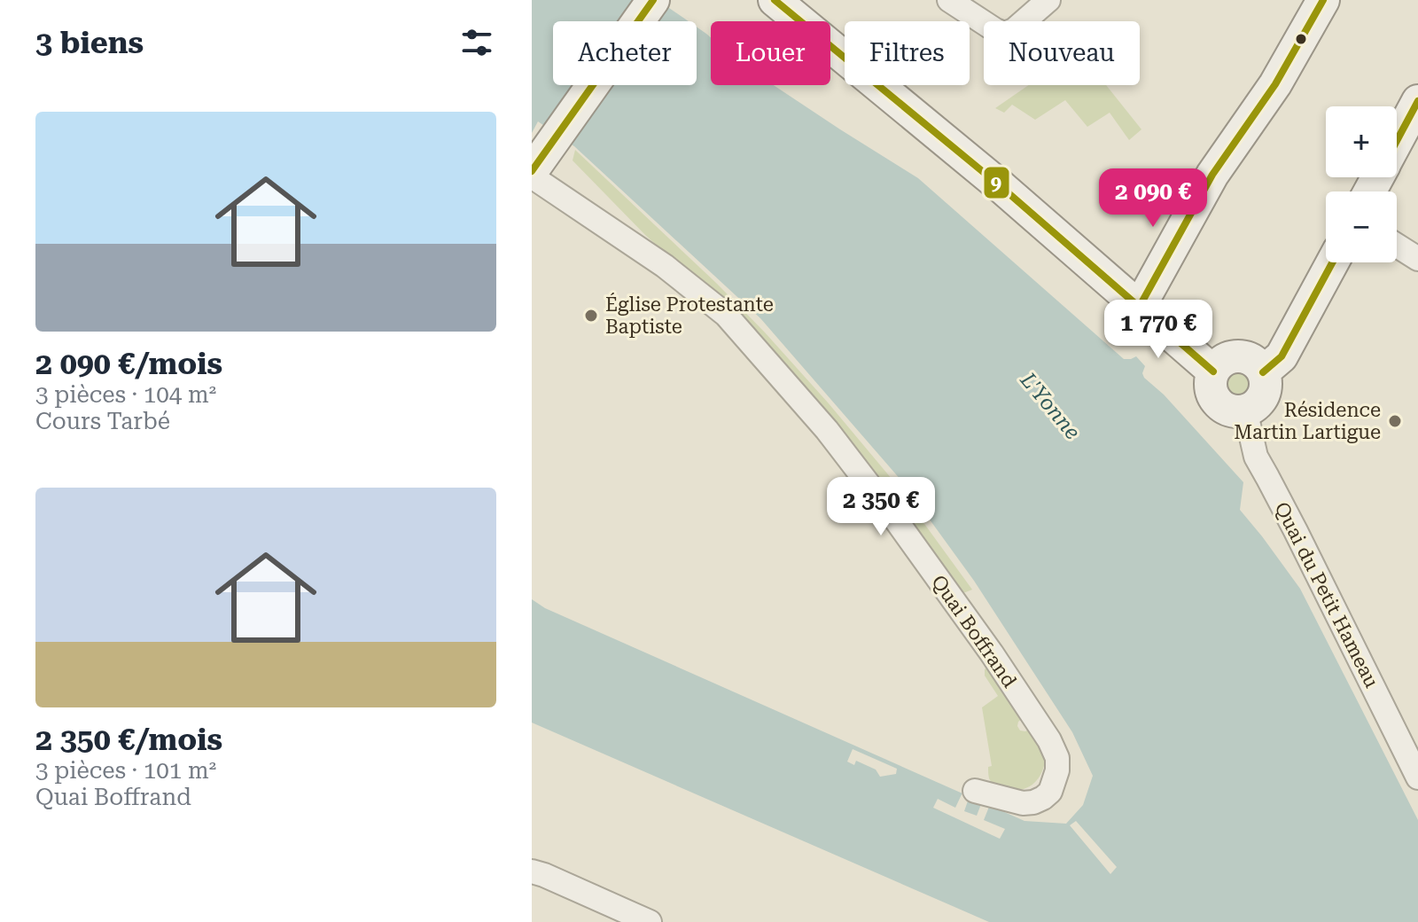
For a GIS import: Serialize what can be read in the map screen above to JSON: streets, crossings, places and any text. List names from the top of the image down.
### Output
{
  "streets": {
    "street": ["Quai du Petit Hameau", "Quai Boffrand"]
  },
  "water": ["L'Yonne"],
  "places": ["Église Protestante Baptiste", "Résidence Martin Lartigue"],
  "lines": ["transit line 9"],
  "page": {
    "heading": "3 biens",
    "chip": [
      "Acheter",
      "Louer",
      "Filtres",
      "Nouveau"
    ],
    "list": [
      {
        "name": "2 090 €/mois",
        "note": "3 pièces · 104 m² · Cours Tarbé"
      },
      {
        "name": "2 350 €/mois",
        "note": "3 pièces · 101 m² · Quai Boffrand"
      }
    ],
    "map_buttons": ["+", "−"],
    "price": ["2 090 €", "1 770 €", "2 350 €"]
  }
}
